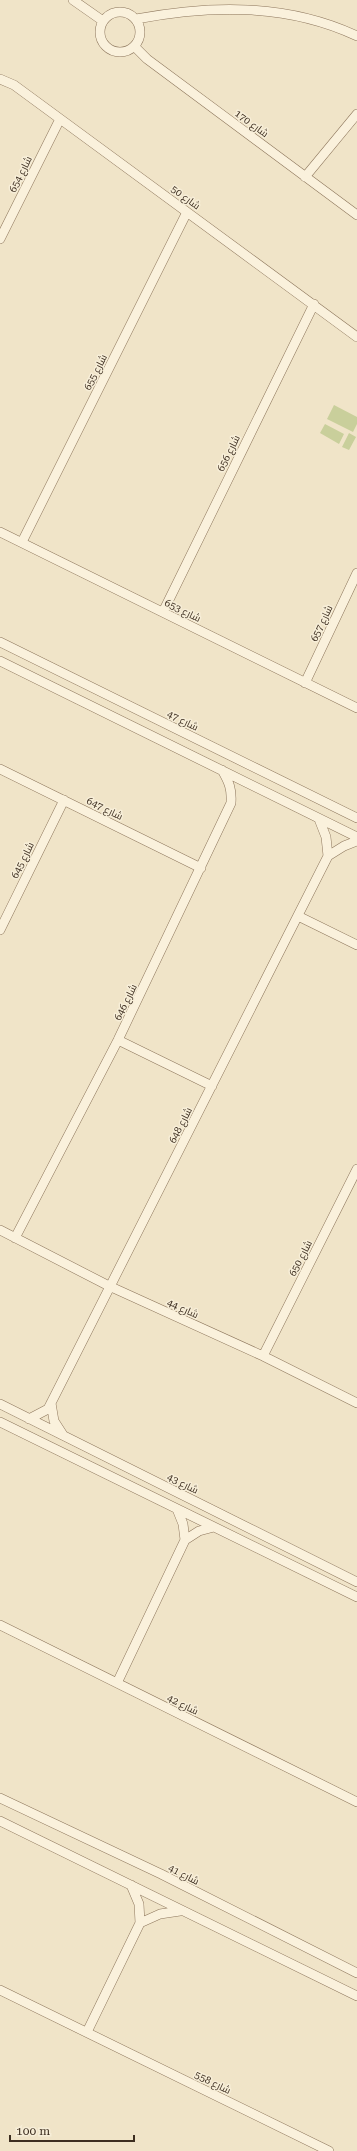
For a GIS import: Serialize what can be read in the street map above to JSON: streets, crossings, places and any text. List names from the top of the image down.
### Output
{
  "streets": {
    "street": [
      "شارع 170",
      "شارع 654",
      "شارع 50",
      "شارع 655",
      "شارع 656",
      "شارع 653",
      "شارع 657",
      "شارع 47",
      "شارع 647",
      "شارع 645",
      "شارع 646",
      "شارع 648",
      "شارع 650",
      "شارع 44",
      "شارع 43",
      "شارع 42",
      "شارع 41",
      "شارع 558"
    ]
  },
  "crossings": [
    ["شارع 654", "شارع 50"],
    ["شارع 50", "شارع 655"],
    ["شارع 50", "شارع 656"],
    ["شارع 655", "شارع 653"],
    ["شارع 656", "شارع 653"],
    ["شارع 653", "شارع 657"],
    ["شارع 647", "شارع 645"],
    ["شارع 647", "شارع 646"],
    ["شارع 646", "شارع 44"],
    ["شارع 648", "شارع 44"],
    ["شارع 648", "شارع 43"],
    ["شارع 650", "شارع 44"]
  ],
  "scale_bar": "100 m"
}
